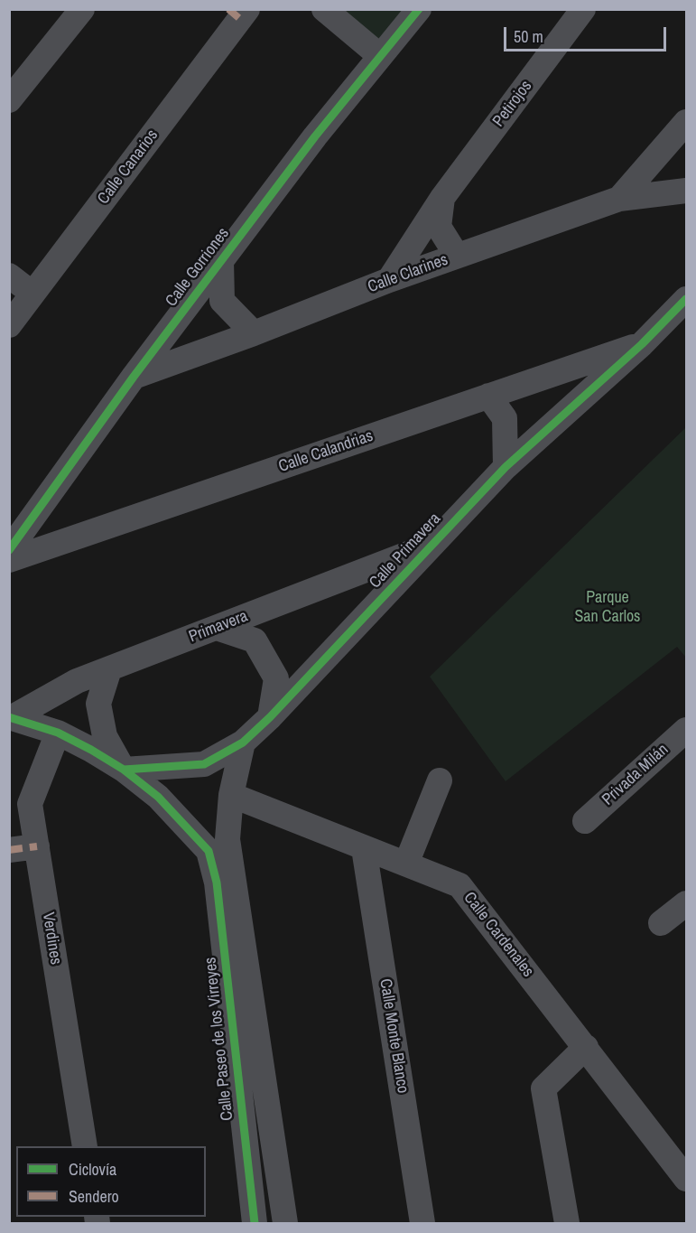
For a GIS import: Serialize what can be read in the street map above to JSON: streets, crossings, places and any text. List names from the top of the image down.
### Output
{
  "streets": {
    "street": [
      "Petirojos",
      "Calle Canarios",
      "Calle Gorriones",
      "Calle Clarines",
      "Calle Calandrias",
      "Calle Primavera",
      "Primavera",
      "Privada Milán",
      "Calle Cardenales",
      "Verdines",
      "Calle Monte Blanco",
      "Calle Paseo de los Virreyes"
    ]
  },
  "crossings": [
    ["Petirojos", "Calle Clarines"],
    ["Calle Gorriones", "Calle Clarines"],
    ["Calle Calandrias", "Calle Primavera"],
    ["Calle Primavera", "Primavera"],
    ["Calle Primavera", "Calle Paseo de los Virreyes"],
    ["Primavera", "Calle Paseo de los Virreyes"],
    ["Calle Cardenales", "Calle Monte Blanco"],
    ["Calle Cardenales", "Calle Paseo de los Virreyes"]
  ],
  "parks": ["Parque San Carlos"],
  "legend": ["Ciclovía", "Sendero"],
  "scale_bar": "50 m"
}
